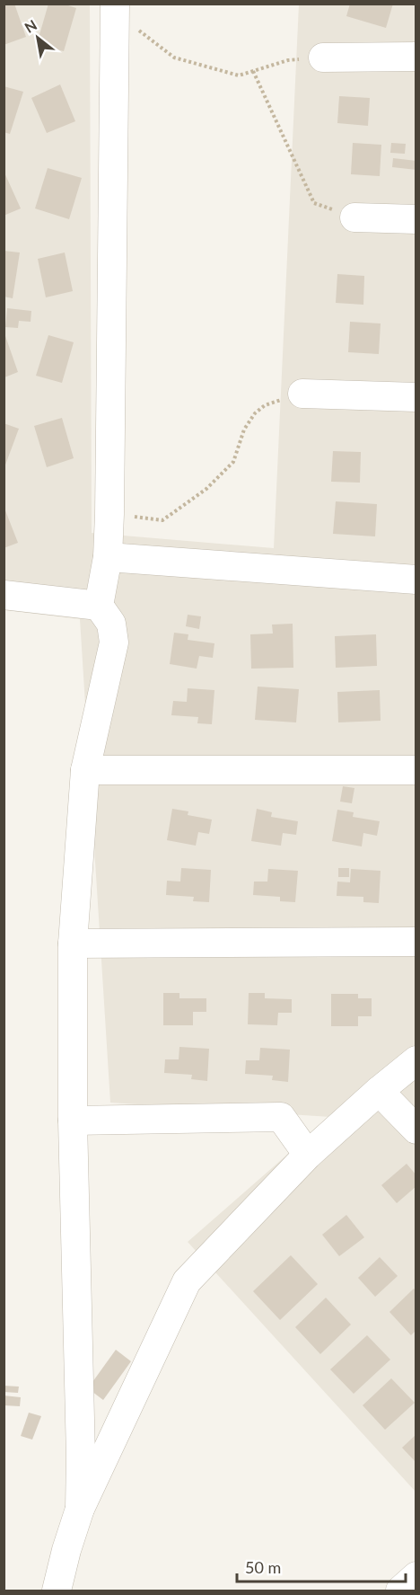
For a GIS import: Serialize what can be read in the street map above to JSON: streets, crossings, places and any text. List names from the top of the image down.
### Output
{
  "scale_bar": "50 m",
  "north": "top left"
}
